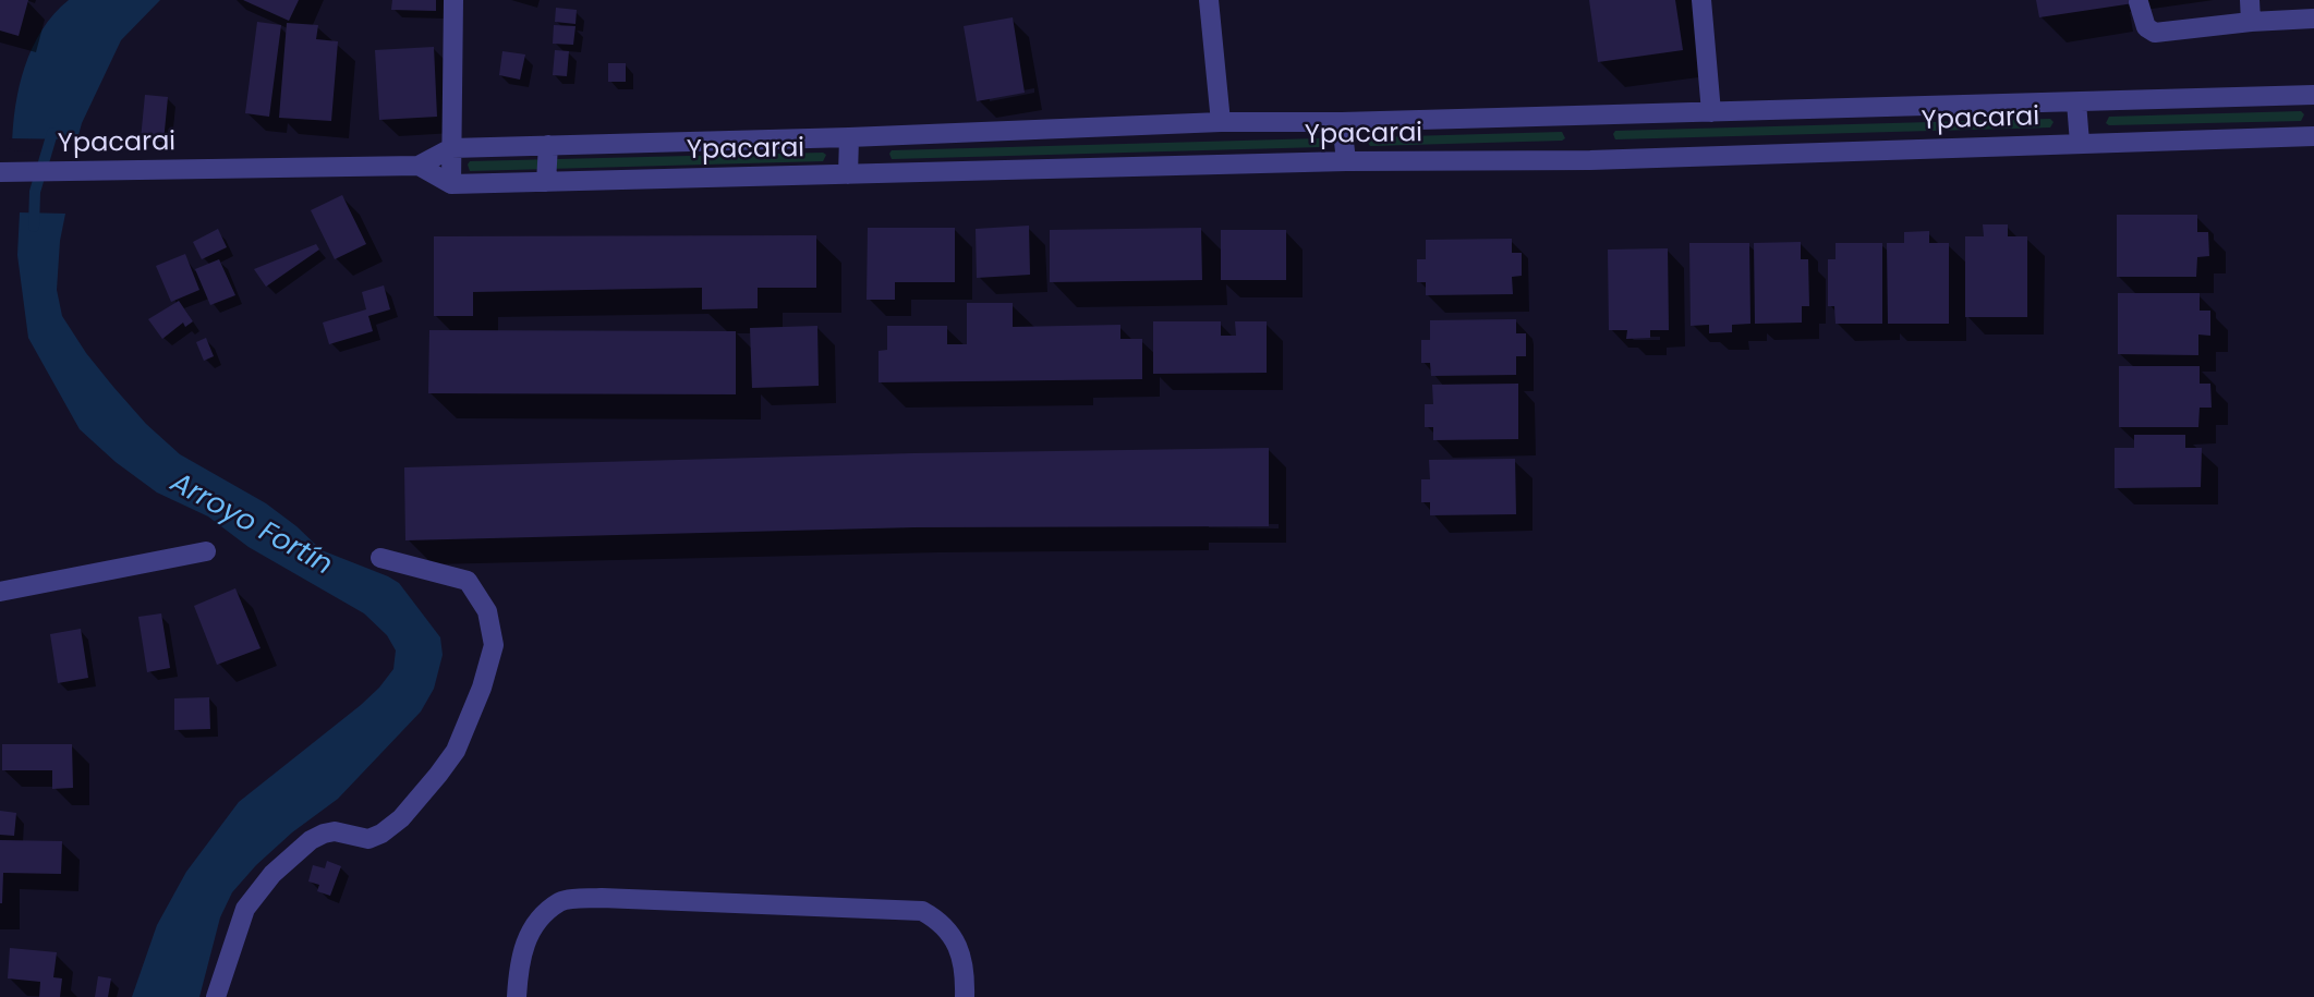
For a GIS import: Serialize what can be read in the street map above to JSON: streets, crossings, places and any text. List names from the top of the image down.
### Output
{
  "streets": {
    "street": ["Ypacarai"]
  },
  "water": ["Arroyo Fortín"]
}
